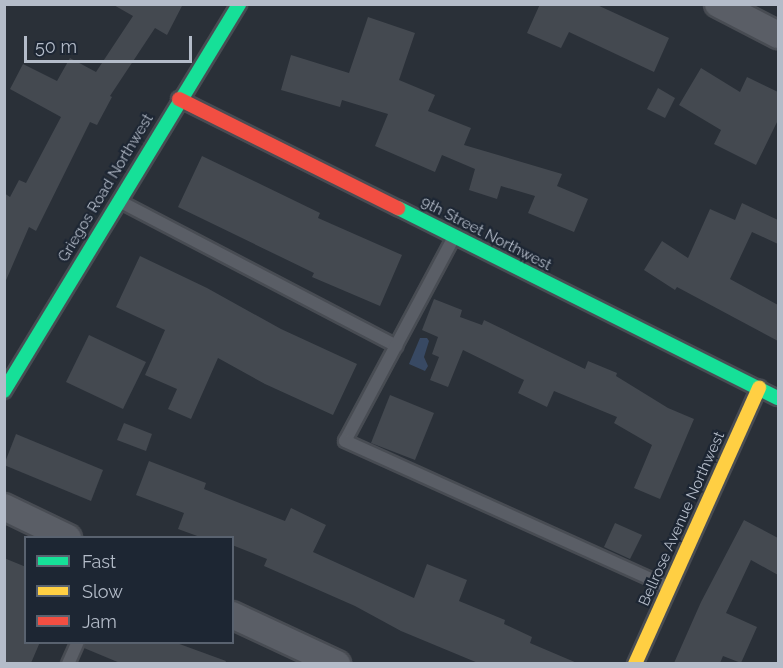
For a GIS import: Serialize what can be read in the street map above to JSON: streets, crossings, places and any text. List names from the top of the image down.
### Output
{
  "streets": {
    "street": ["Griegos Road Northwest", "9th Street Northwest", "Bellrose Avenue Northwest"]
  },
  "crossings": [
    ["Griegos Road Northwest", "9th Street Northwest"],
    ["9th Street Northwest", "Bellrose Avenue Northwest"]
  ],
  "legend": ["Fast", "Slow", "Jam"],
  "scale_bar": "50 m"
}
